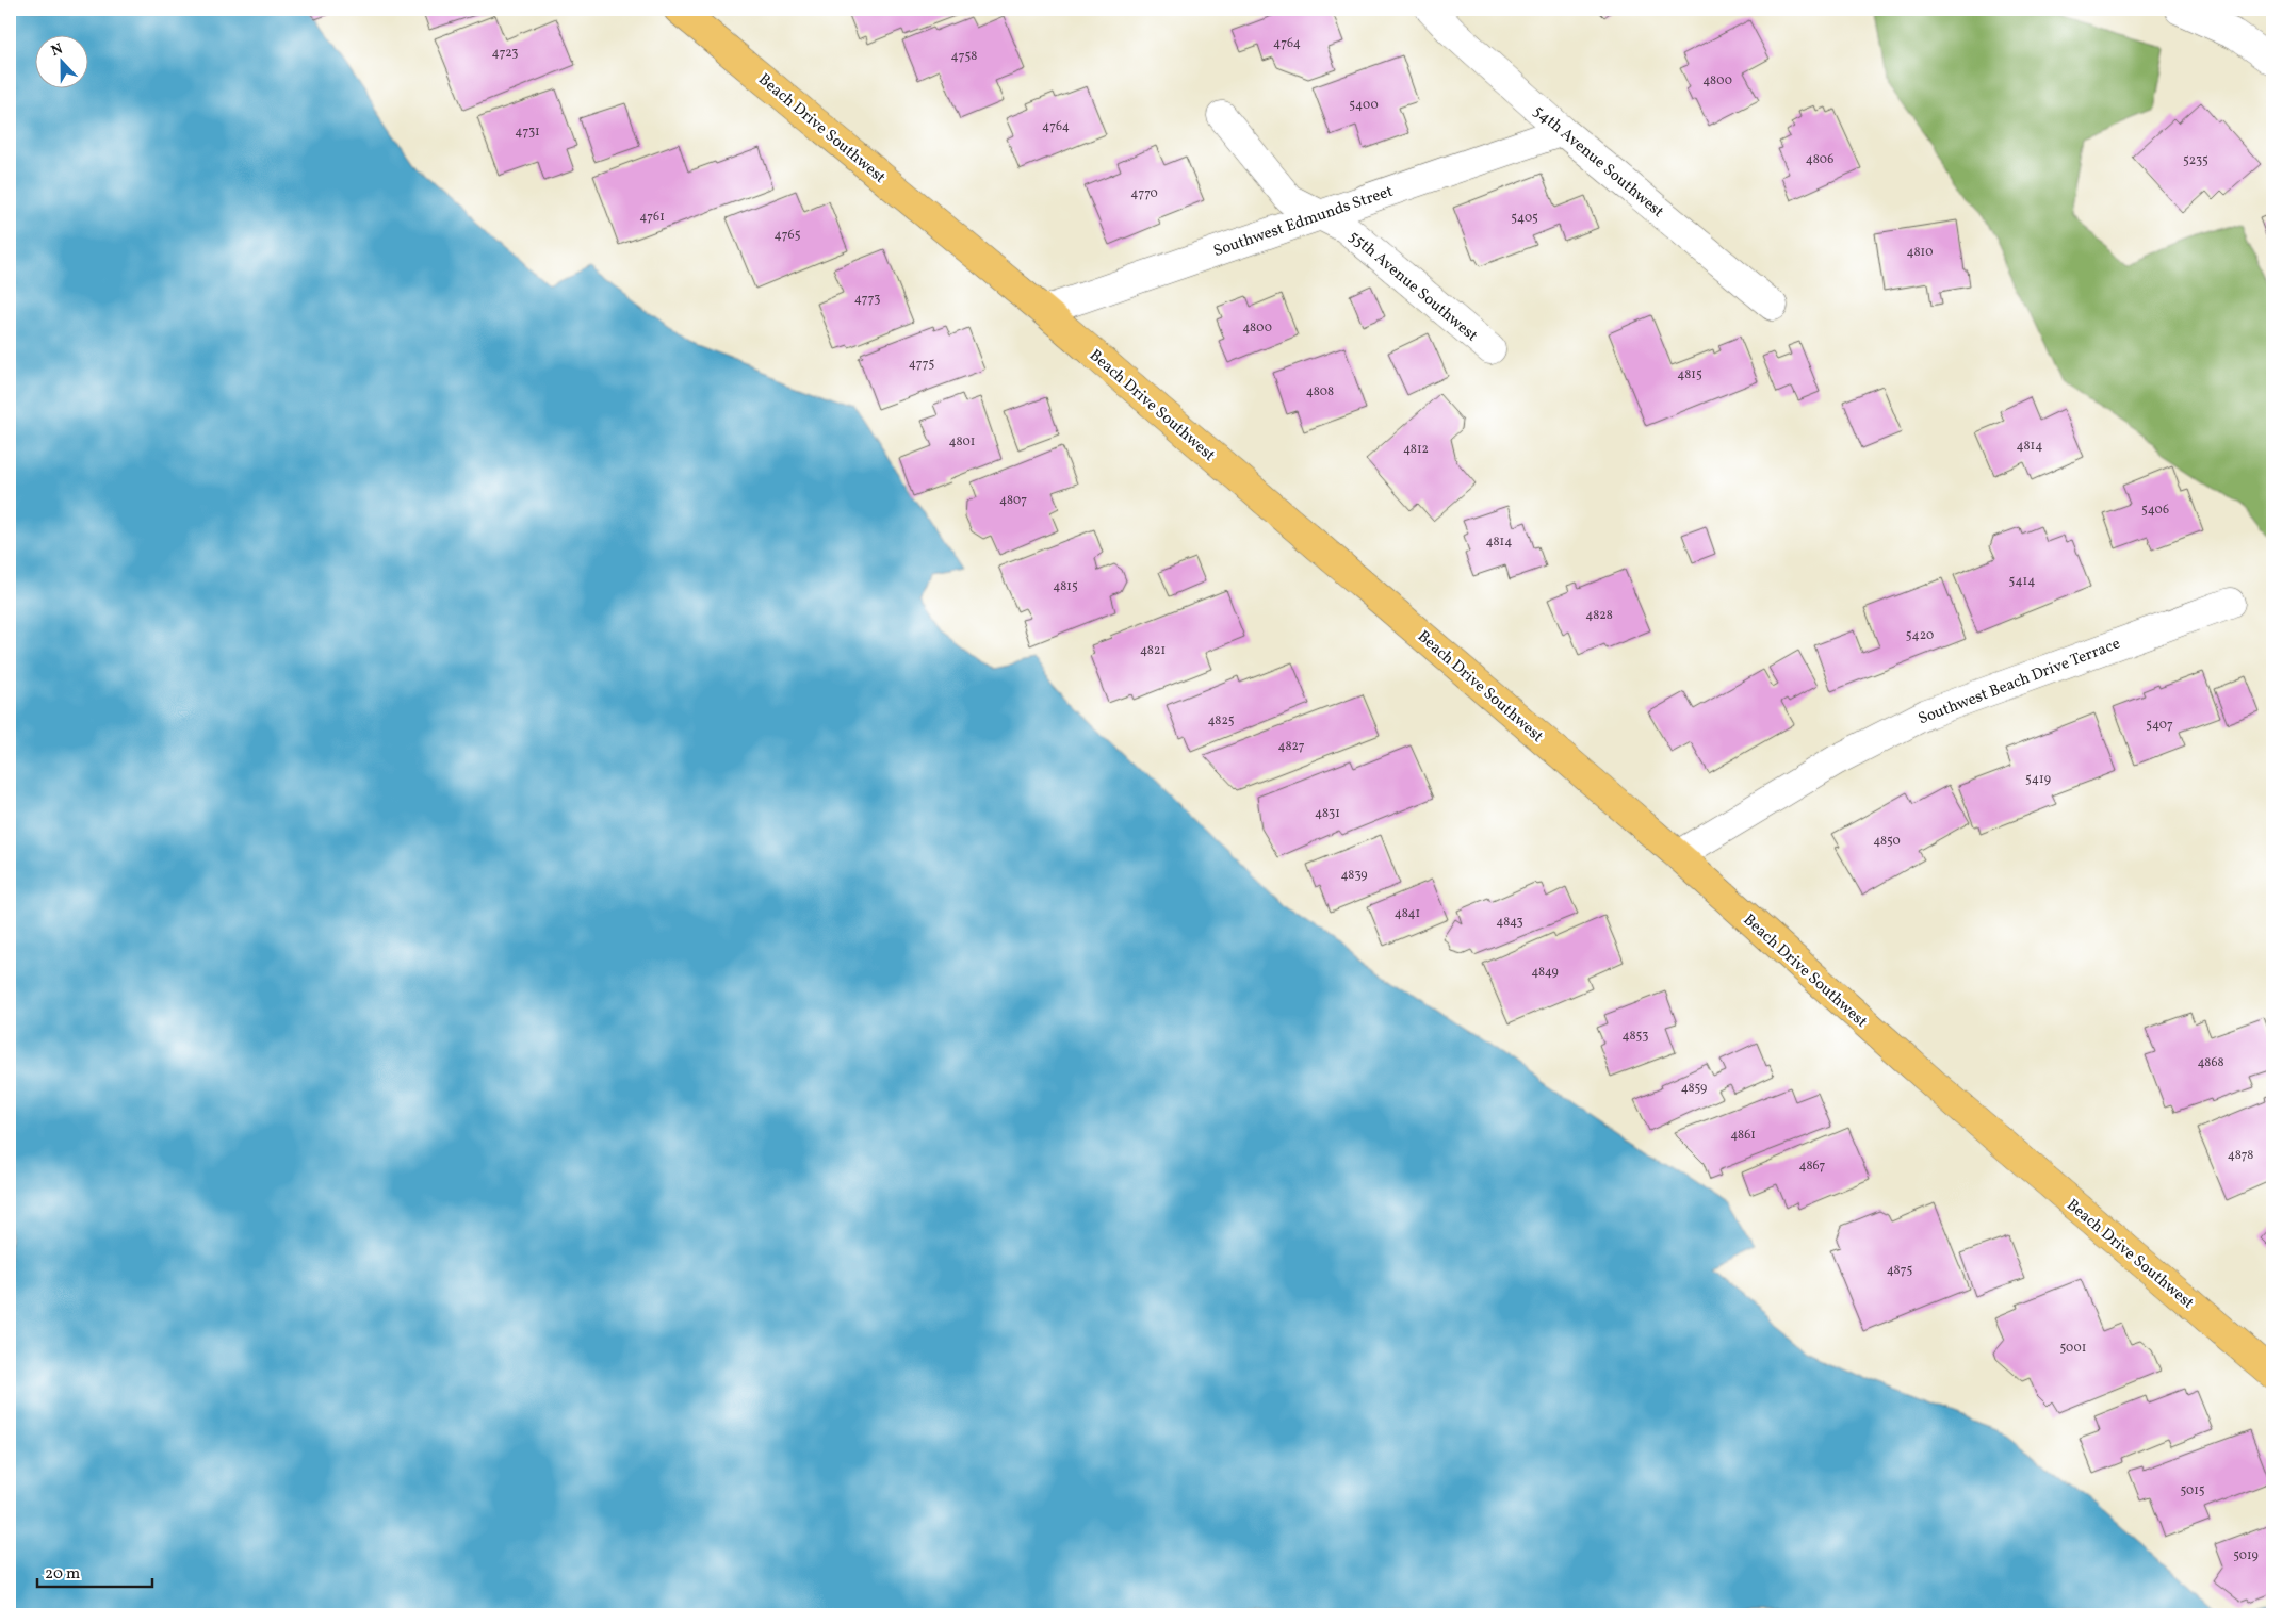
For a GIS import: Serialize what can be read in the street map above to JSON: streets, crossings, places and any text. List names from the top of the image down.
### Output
{
  "streets": {
    "main road": ["Beach Drive Southwest"],
    "street": [
      "54th Avenue Southwest",
      "Southwest Edmunds Street",
      "55th Avenue Southwest",
      "Southwest Beach Drive Terrace"
    ]
  },
  "crossings": [
    ["Beach Drive Southwest", "Southwest Edmunds Street"],
    ["Beach Drive Southwest", "Southwest Beach Drive Terrace"],
    ["54th Avenue Southwest", "Southwest Edmunds Street"],
    ["Southwest Edmunds Street", "55th Avenue Southwest"]
  ],
  "house_numbers": [
    "4764",
    "4723",
    "4758",
    "4800",
    "5400",
    "4764",
    "4731",
    "4806",
    "5235",
    "4770",
    "4761",
    "5405",
    "4765",
    "4810",
    "4773",
    "4800",
    "4775",
    "4815",
    "4808",
    "4801",
    "4814",
    "4812",
    "4807",
    "5406",
    "4814",
    "5414",
    "4815",
    "4828",
    "5420",
    "4821",
    "4825",
    "5407",
    "4827",
    "5419",
    "4831",
    "4850",
    "4839",
    "4841",
    "4843",
    "4849",
    "4853",
    "4868",
    "4859",
    "4861",
    "4878",
    "4867",
    "4875",
    "5001",
    "5015",
    "5019"
  ],
  "scale_bar": "20 m",
  "north": "top"
}
